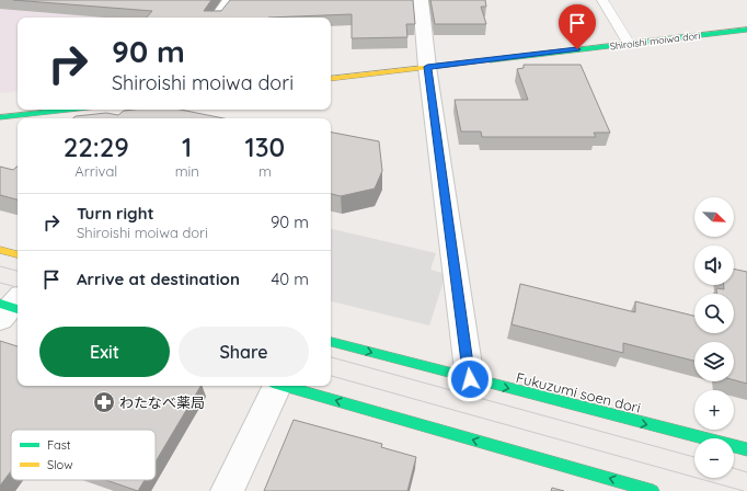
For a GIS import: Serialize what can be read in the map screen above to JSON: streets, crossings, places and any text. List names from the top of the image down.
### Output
{
  "streets": {
    "main road": ["Shiroishi moiwa dori", "Fukuzumi soen dori"]
  },
  "places": {
    "pharmacy": ["わたなべ薬局"]
  },
  "legend": ["Fast", "Slow"],
  "north": "bottom right",
  "page": {
    "turn": ["90 m", "Shiroishi moiwa dori"],
    "eta": [
      "22:29",
      "Arrival",
      "1",
      "min",
      "130",
      "m"
    ],
    "list": [
      {
        "name": "Turn right",
        "note": "Shiroishi moiwa dori",
        "value": "90 m"
      },
      {
        "name": "Arrive at destination",
        "value": "40 m"
      }
    ],
    "map_buttons": ["+", "−"],
    "buttons": ["Exit", "Share"]
  }
}
